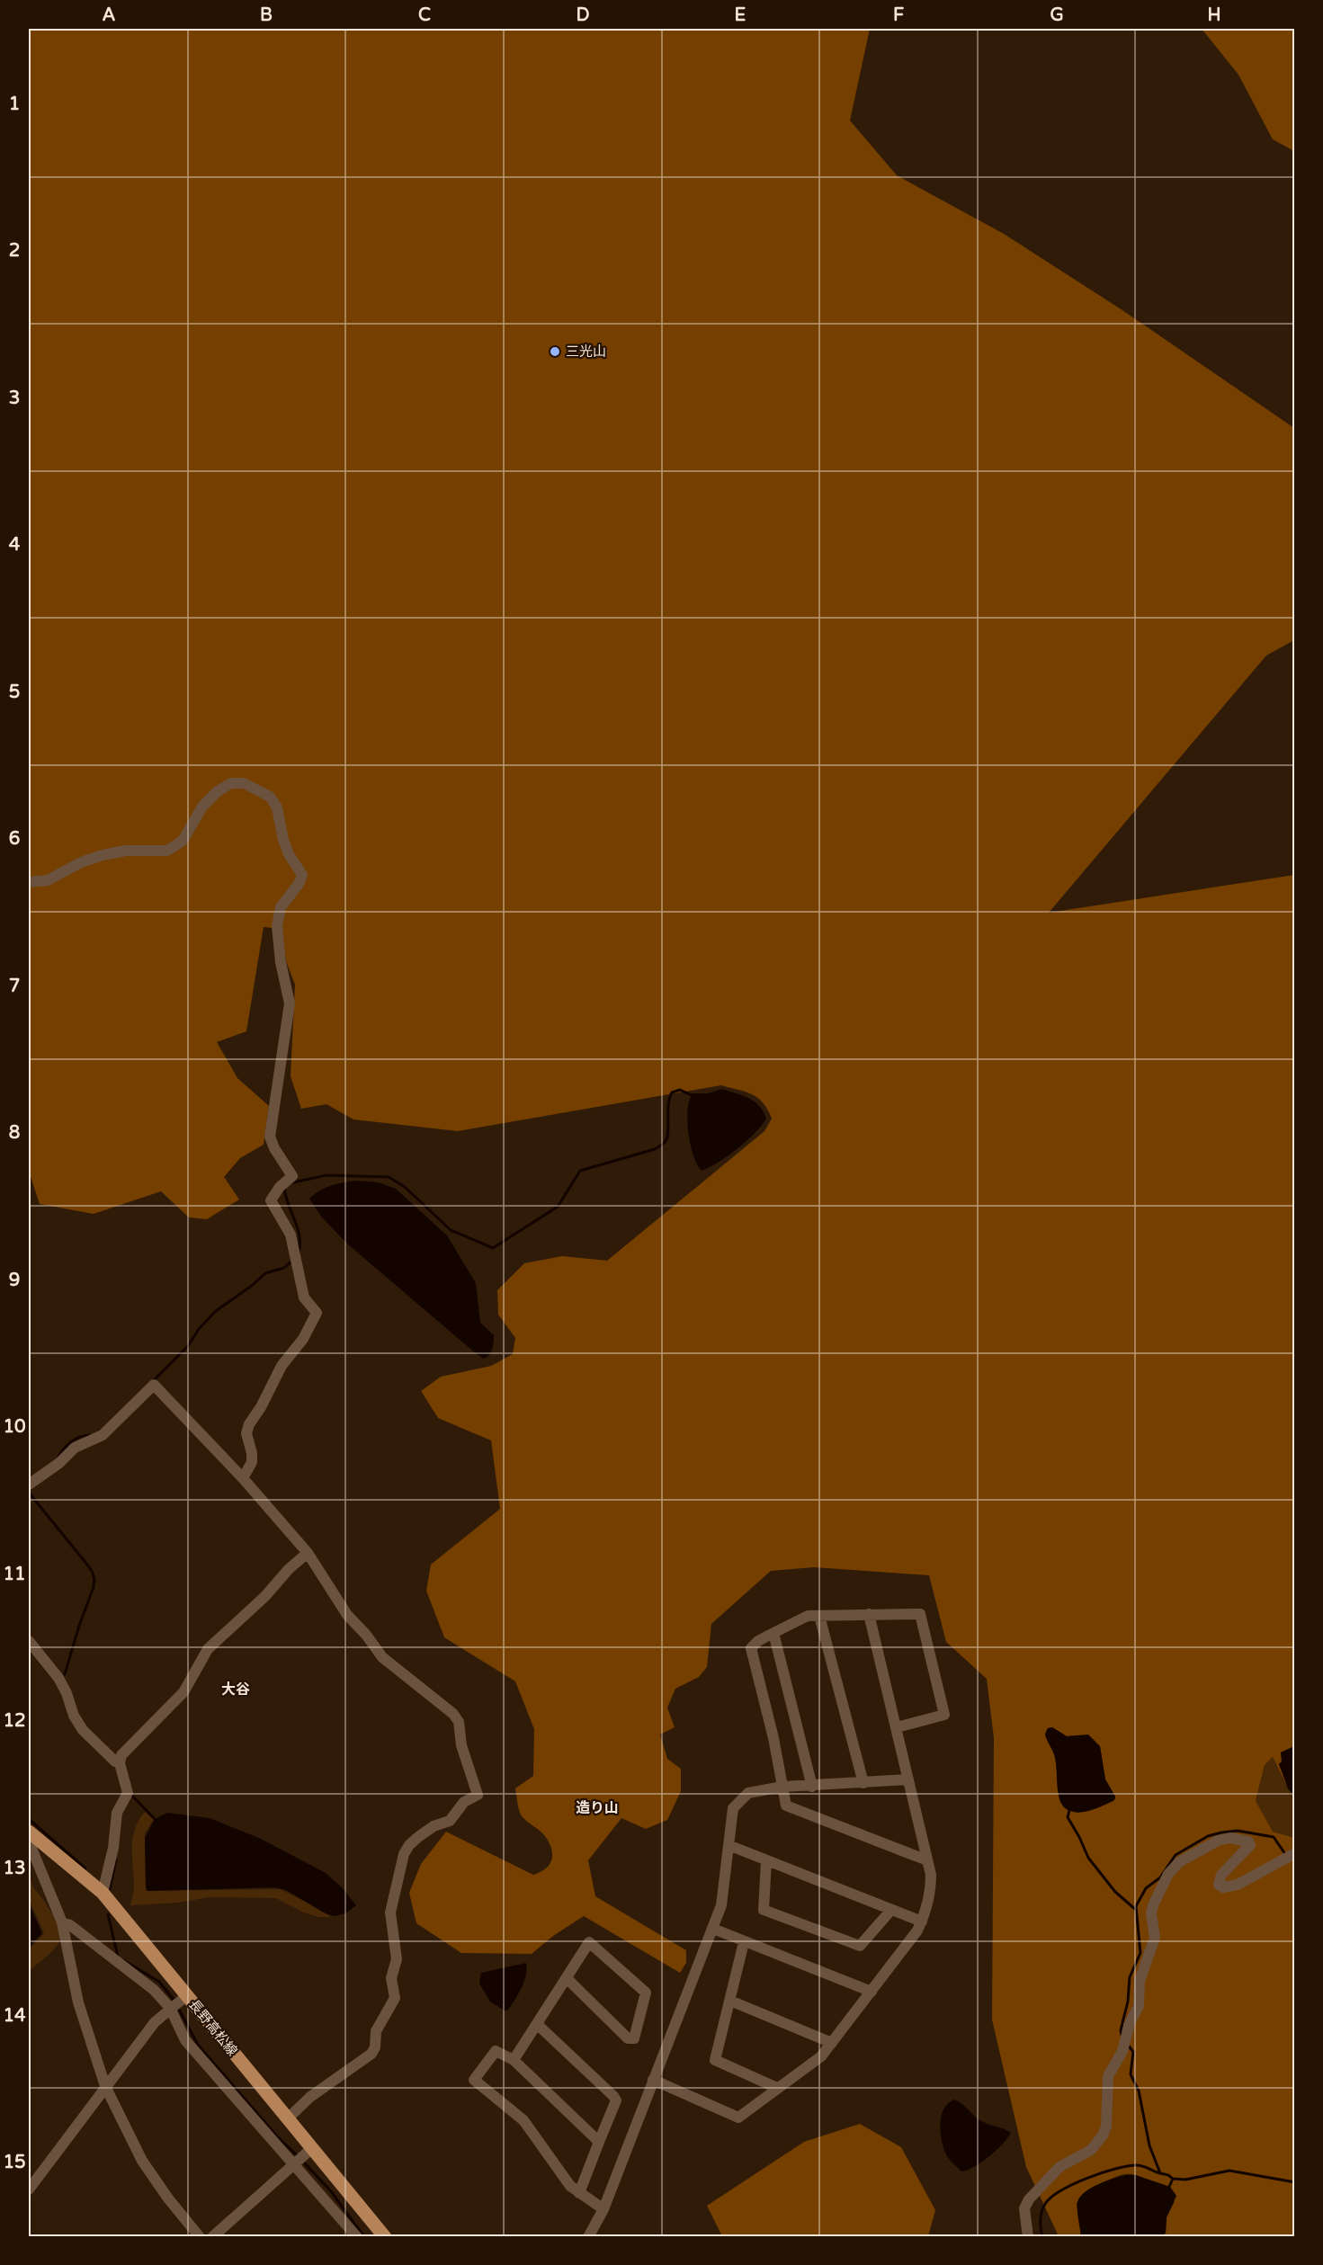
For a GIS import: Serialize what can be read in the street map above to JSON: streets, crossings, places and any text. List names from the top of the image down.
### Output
{
  "streets": {
    "main road": ["長野高松線"]
  },
  "districts": ["大谷", "造り山"],
  "places": ["三光山"],
  "grid": {
    "columns": [
      "A",
      "B",
      "C",
      "D",
      "E",
      "F",
      "G",
      "H"
    ],
    "rows": [
      "1",
      "2",
      "3",
      "4",
      "5",
      "6",
      "7",
      "8",
      "9",
      "10",
      "11",
      "12",
      "13",
      "14",
      "15"
    ]
  }
}
